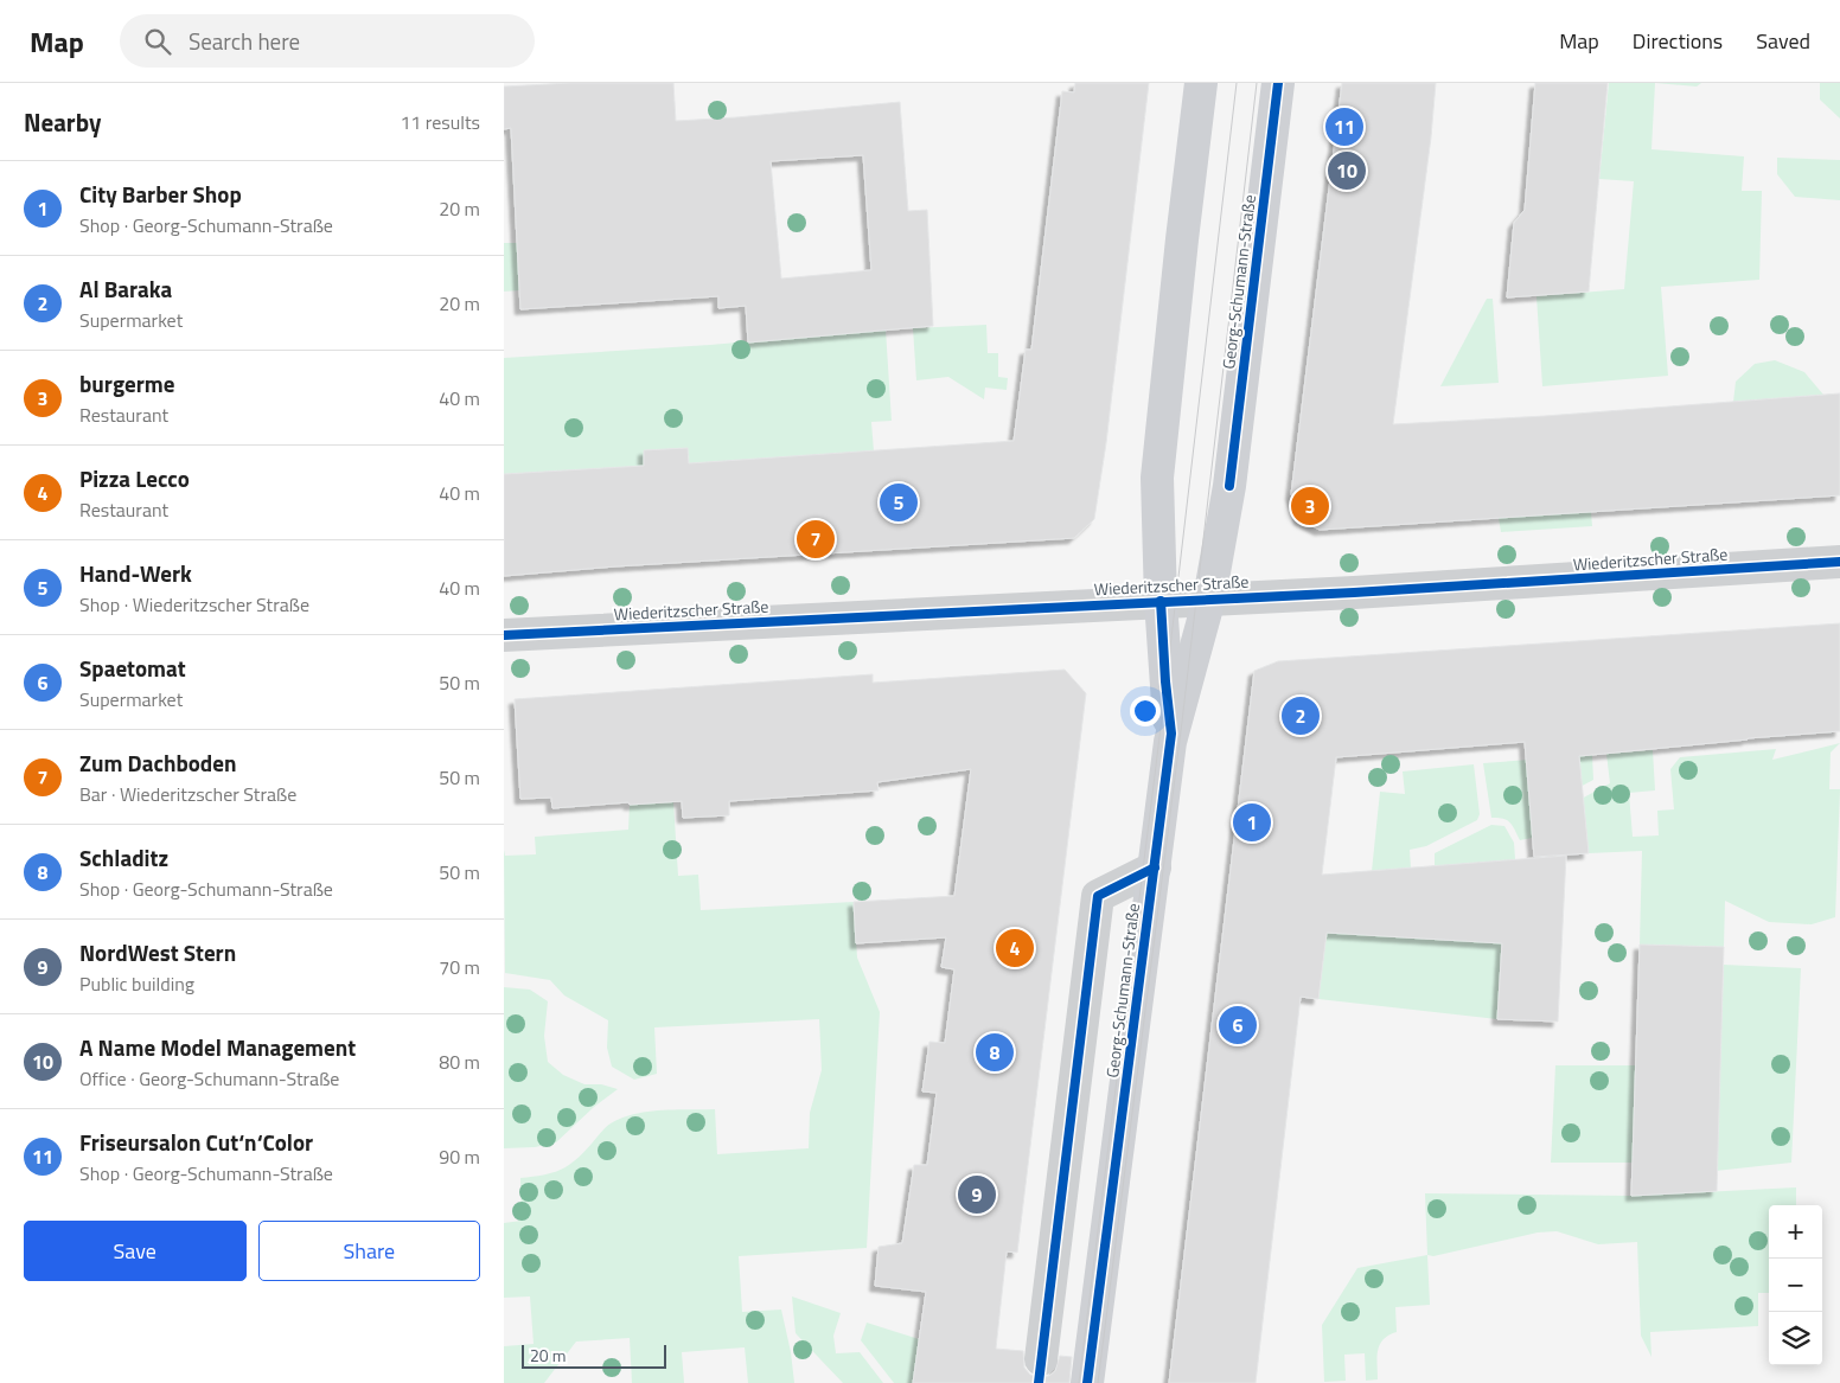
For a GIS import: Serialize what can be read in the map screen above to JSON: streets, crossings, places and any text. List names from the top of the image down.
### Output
{
  "streets": {
    "main road": ["Georg-Schumann-Straße"],
    "street": ["Wiederitzscher Straße"]
  },
  "crossings": [
    ["Georg-Schumann-Straße", "Wiederitzscher Straße"]
  ],
  "scale_bar": "20 m",
  "page": {
    "header": "Map",
    "search": "Search here",
    "nav": ["Map", "Directions", "Saved"],
    "heading": ["Nearby", "11 results"],
    "pins": [
      "11",
      "10",
      "5",
      "3",
      "7",
      "2",
      "1",
      "4",
      "6",
      "8",
      "9"
    ],
    "list": [
      {
        "mark": "1",
        "name": "City Barber Shop",
        "note": "Shop · Georg-Schumann-Straße",
        "value": "20 m"
      },
      {
        "mark": "2",
        "name": "Al Baraka",
        "note": "Supermarket",
        "value": "20 m"
      },
      {
        "mark": "3",
        "name": "burgerme",
        "note": "Restaurant",
        "value": "40 m"
      },
      {
        "mark": "4",
        "name": "Pizza Lecco",
        "note": "Restaurant",
        "value": "40 m"
      },
      {
        "mark": "5",
        "name": "Hand-Werk",
        "note": "Shop · Wiederitzscher Straße",
        "value": "40 m"
      },
      {
        "mark": "6",
        "name": "Spaetomat",
        "note": "Supermarket",
        "value": "50 m"
      },
      {
        "mark": "7",
        "name": "Zum Dachboden",
        "note": "Bar · Wiederitzscher Straße",
        "value": "50 m"
      },
      {
        "mark": "8",
        "name": "Schladitz",
        "note": "Shop · Georg-Schumann-Straße",
        "value": "50 m"
      },
      {
        "mark": "9",
        "name": "NordWest Stern",
        "note": "Public building",
        "value": "70 m"
      },
      {
        "mark": "10",
        "name": "A Name Model Management",
        "note": "Office · Georg-Schumann-Straße",
        "value": "80 m"
      },
      {
        "mark": "11",
        "name": "Friseursalon Cut‘n‘Color",
        "note": "Shop · Georg-Schumann-Straße",
        "value": "90 m"
      }
    ],
    "buttons": ["Save", "Share"],
    "map_buttons": ["+", "−"],
    "scale": "20 m"
  }
}
